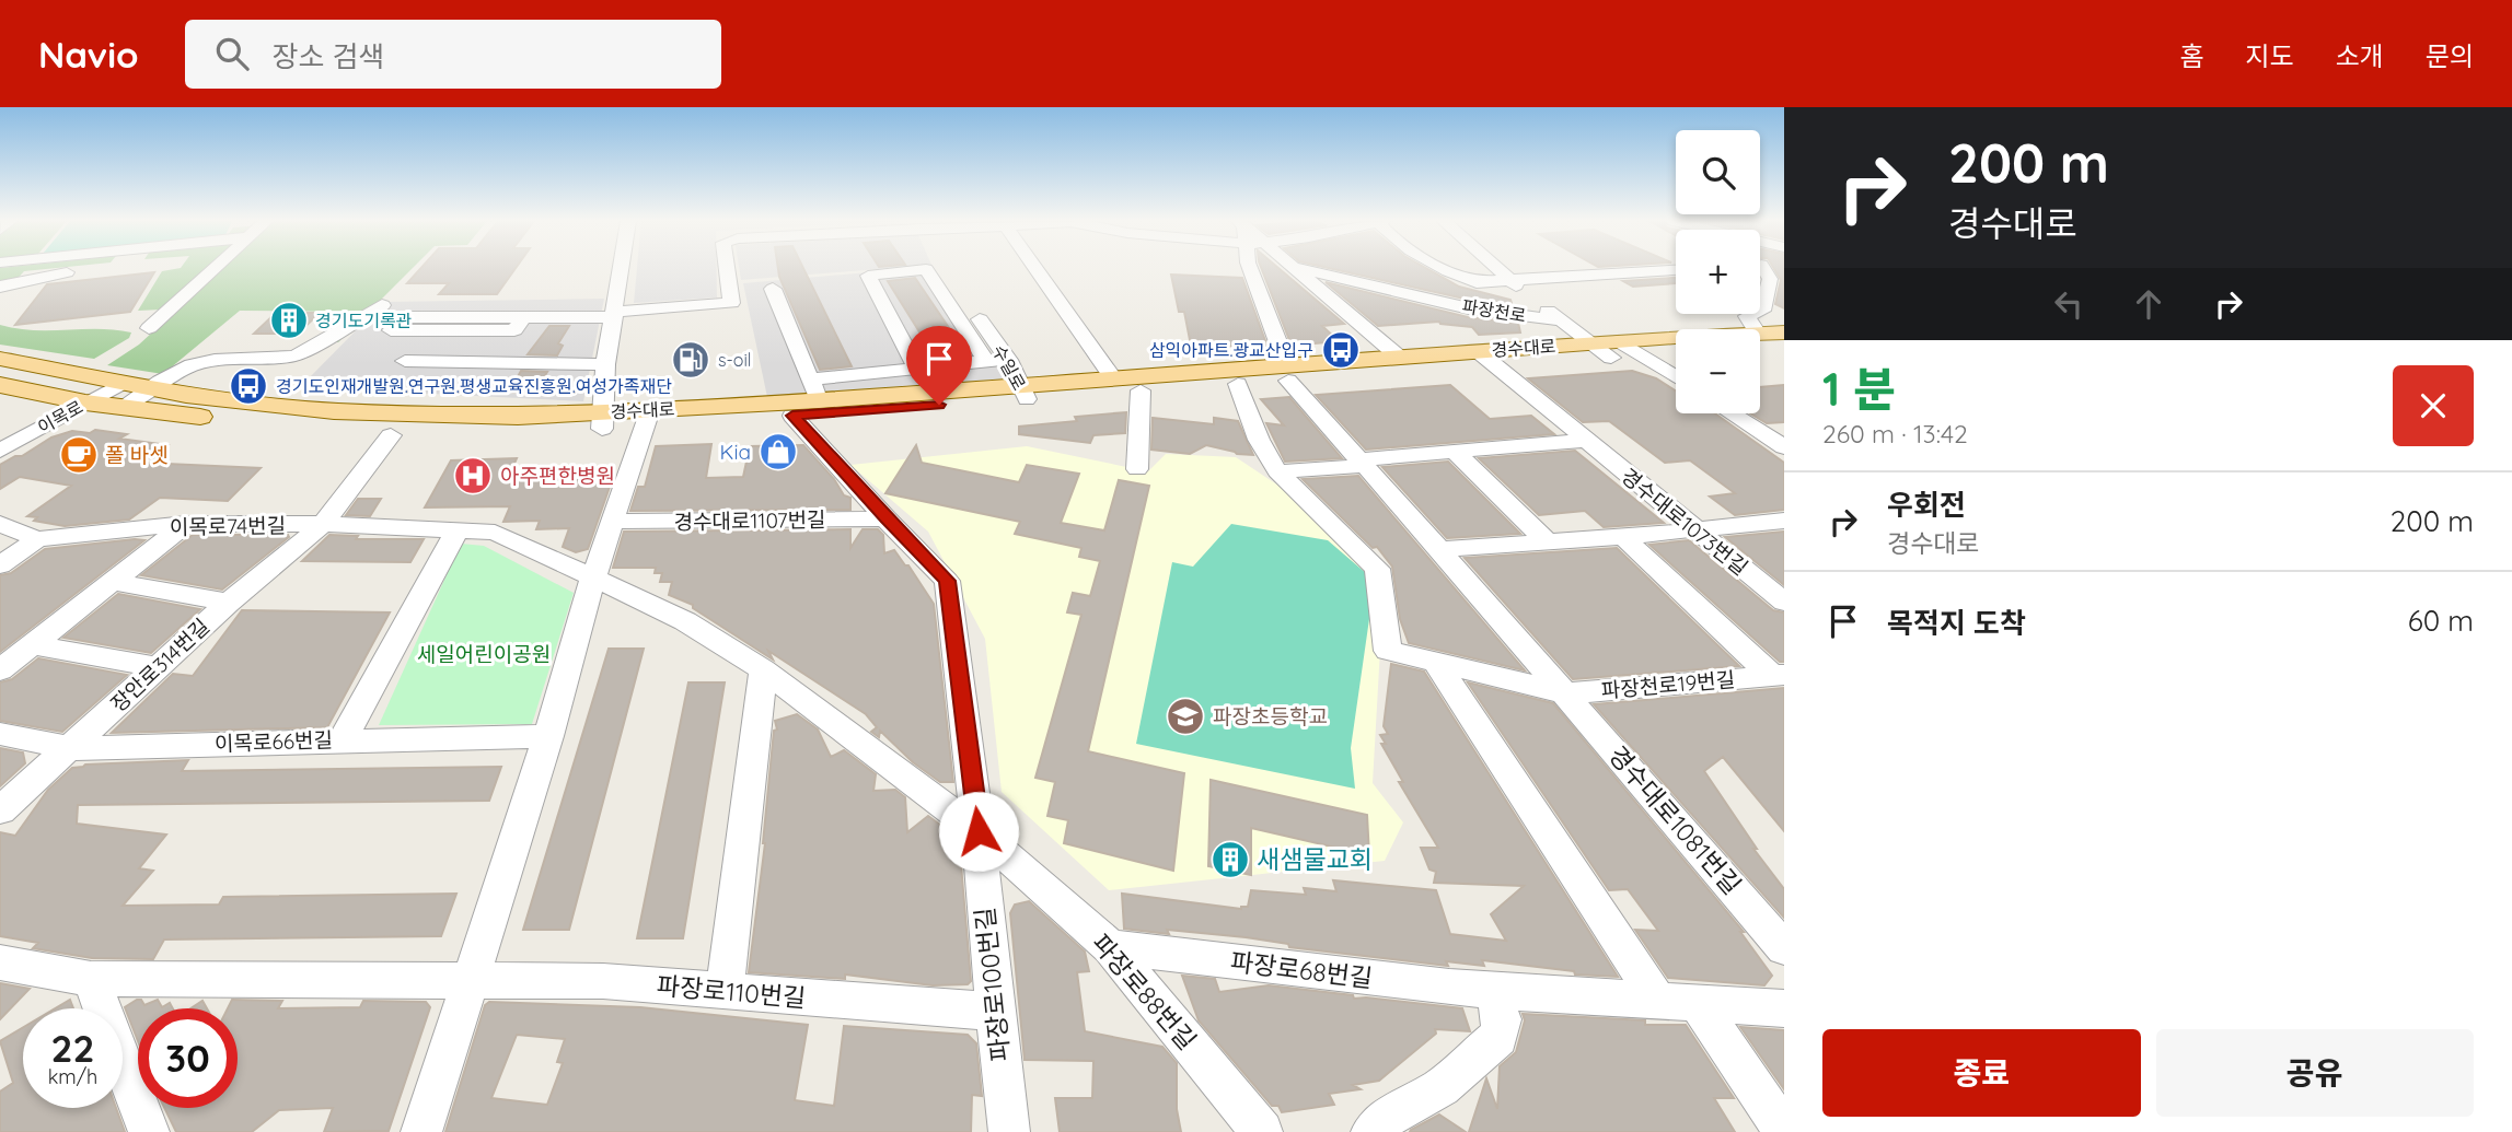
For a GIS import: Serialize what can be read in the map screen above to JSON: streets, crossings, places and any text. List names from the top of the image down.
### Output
{
  "streets": {
    "main road": ["경수대로"],
    "street": [
      "파장천로",
      "수일로",
      "이목로",
      "경수대로1107번길",
      "경수대로1073번길",
      "이목로74번길",
      "장안로314번길",
      "파장천로19번길",
      "이목로66번길",
      "경수대로1081번길",
      "파장로68번길",
      "파장로100번길",
      "파장로110번길",
      "파장로88번길"
    ]
  },
  "crossings": [
    ["파장천로", "경수대로"],
    ["경수대로", "수일로"],
    ["경수대로", "이목로"],
    ["경수대로", "경수대로1073번길"],
    ["경수대로", "경수대로1081번길"],
    ["경수대로", "파장로100번길"],
    ["경수대로1107번길", "파장로100번길"],
    ["이목로74번길", "장안로314번길"],
    ["장안로314번길", "이목로66번길"],
    ["파장천로19번길", "경수대로1081번길"],
    ["파장로68번길", "파장로88번길"],
    ["파장로100번길", "파장로110번길"],
    ["파장로100번길", "파장로88번길"]
  ],
  "parks": ["세일어린이공원"],
  "places": {
    "building": ["경기도기록관", "새샘물교회"],
    "bus stop": ["삼익아파트.광교산입구", "경기도인재개발원.연구원.평생교육진흥원.여성가족재단"],
    "fuel station": ["s-oil"],
    "shop": ["Kia"],
    "cafe": ["폴 바셋"],
    "hospital": ["아주편한병원"],
    "school or university": ["파장초등학교"]
  },
  "page": {
    "header": "Navio",
    "search": "장소 검색",
    "nav": [
      "홈",
      "지도",
      "소개",
      "문의"
    ],
    "turn": ["200 m", "경수대로"],
    "map_buttons": ["+", "−"],
    "heading": ["1 분", "260 m · 13:42"],
    "list": [
      {
        "name": "우회전",
        "note": "경수대로",
        "value": "200 m"
      },
      {
        "name": "목적지 도착",
        "value": "60 m"
      }
    ],
    "speed": "22 km/h",
    "limit": "30",
    "buttons": ["종료", "공유"]
  }
}
